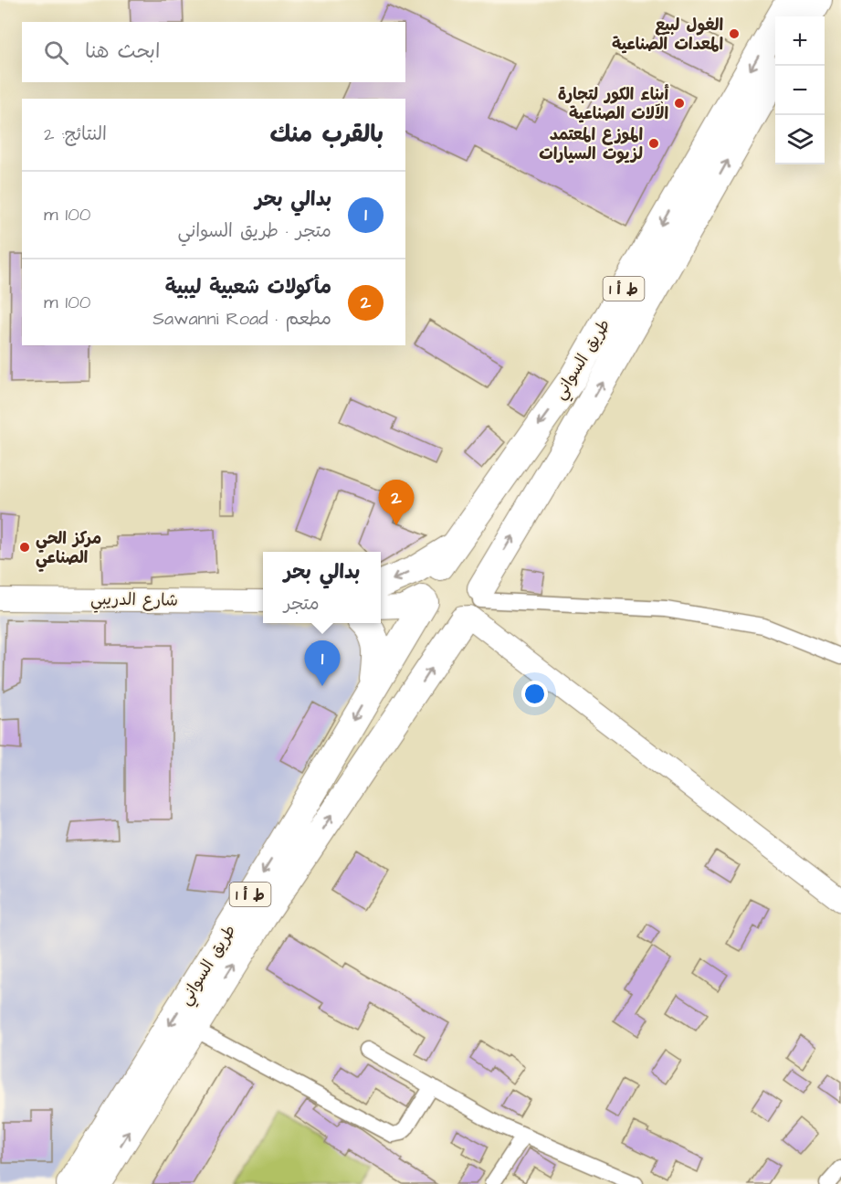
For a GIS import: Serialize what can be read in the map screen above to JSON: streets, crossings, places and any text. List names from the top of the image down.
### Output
{
  "streets": {
    "highway": ["ط أ 1", "طريق السواني"],
    "street": ["شارع الدريبي"]
  },
  "places": [
    "الغول لبيع المعدات الصناعية",
    "أبناء الكور لتجارة الاَلات الصناعية",
    "الموزع المعتمد لزيوت السيارات",
    "مركز الحي الصناعي"
  ],
  "page": {
    "map_buttons": ["+", "−"],
    "search": "ابحث هنا",
    "heading": ["بالقرب منك", "النتائج: 2"],
    "list": [
      {
        "mark": "1",
        "name": "بدالي بحر",
        "note": "متجر · طريق السواني",
        "value": "100 m"
      },
      {
        "mark": "2",
        "name": "مأكولات شعبية ليبية",
        "note": "مطعم · Sawanni Road",
        "value": "100 m"
      }
    ],
    "pins": ["2", "1"],
    "popup": ["بدالي بحر", "متجر"]
  }
}
